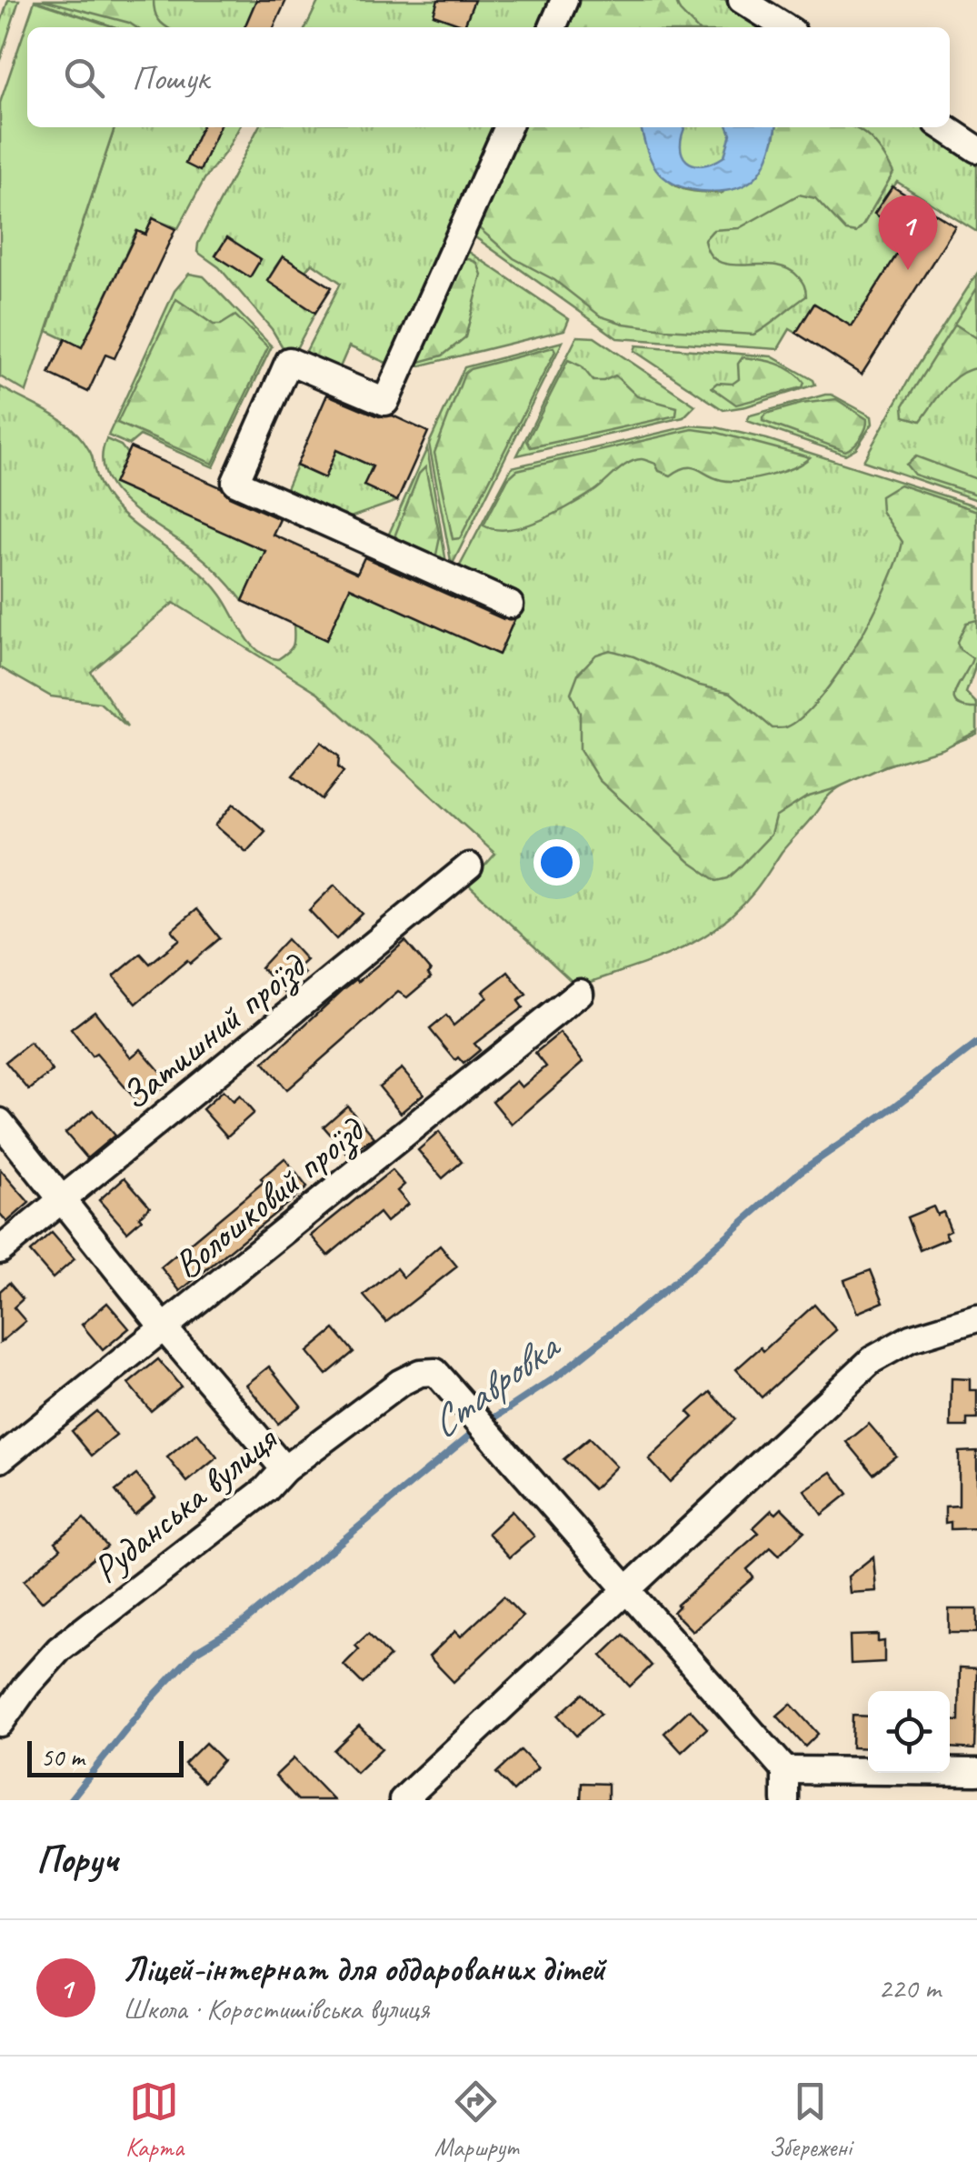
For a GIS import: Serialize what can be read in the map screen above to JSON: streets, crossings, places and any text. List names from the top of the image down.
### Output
{
  "streets": {
    "street": ["Затишний проїзд", "Волошковий проїзд", "Руданська вулиця"]
  },
  "water": ["Ставровка"],
  "scale_bar": "50 m",
  "page": {
    "search": "Пошук",
    "pins": "1",
    "scale": "50 m",
    "heading": "Поруч",
    "list": [
      {
        "mark": "1",
        "name": "Ліцей-інтернат для обдарованих дітей",
        "note": "Школа · Коростишівська вулиця",
        "value": "220 m"
      }
    ],
    "nav": ["Карта", "Маршрут", "Збережені"]
  }
}
